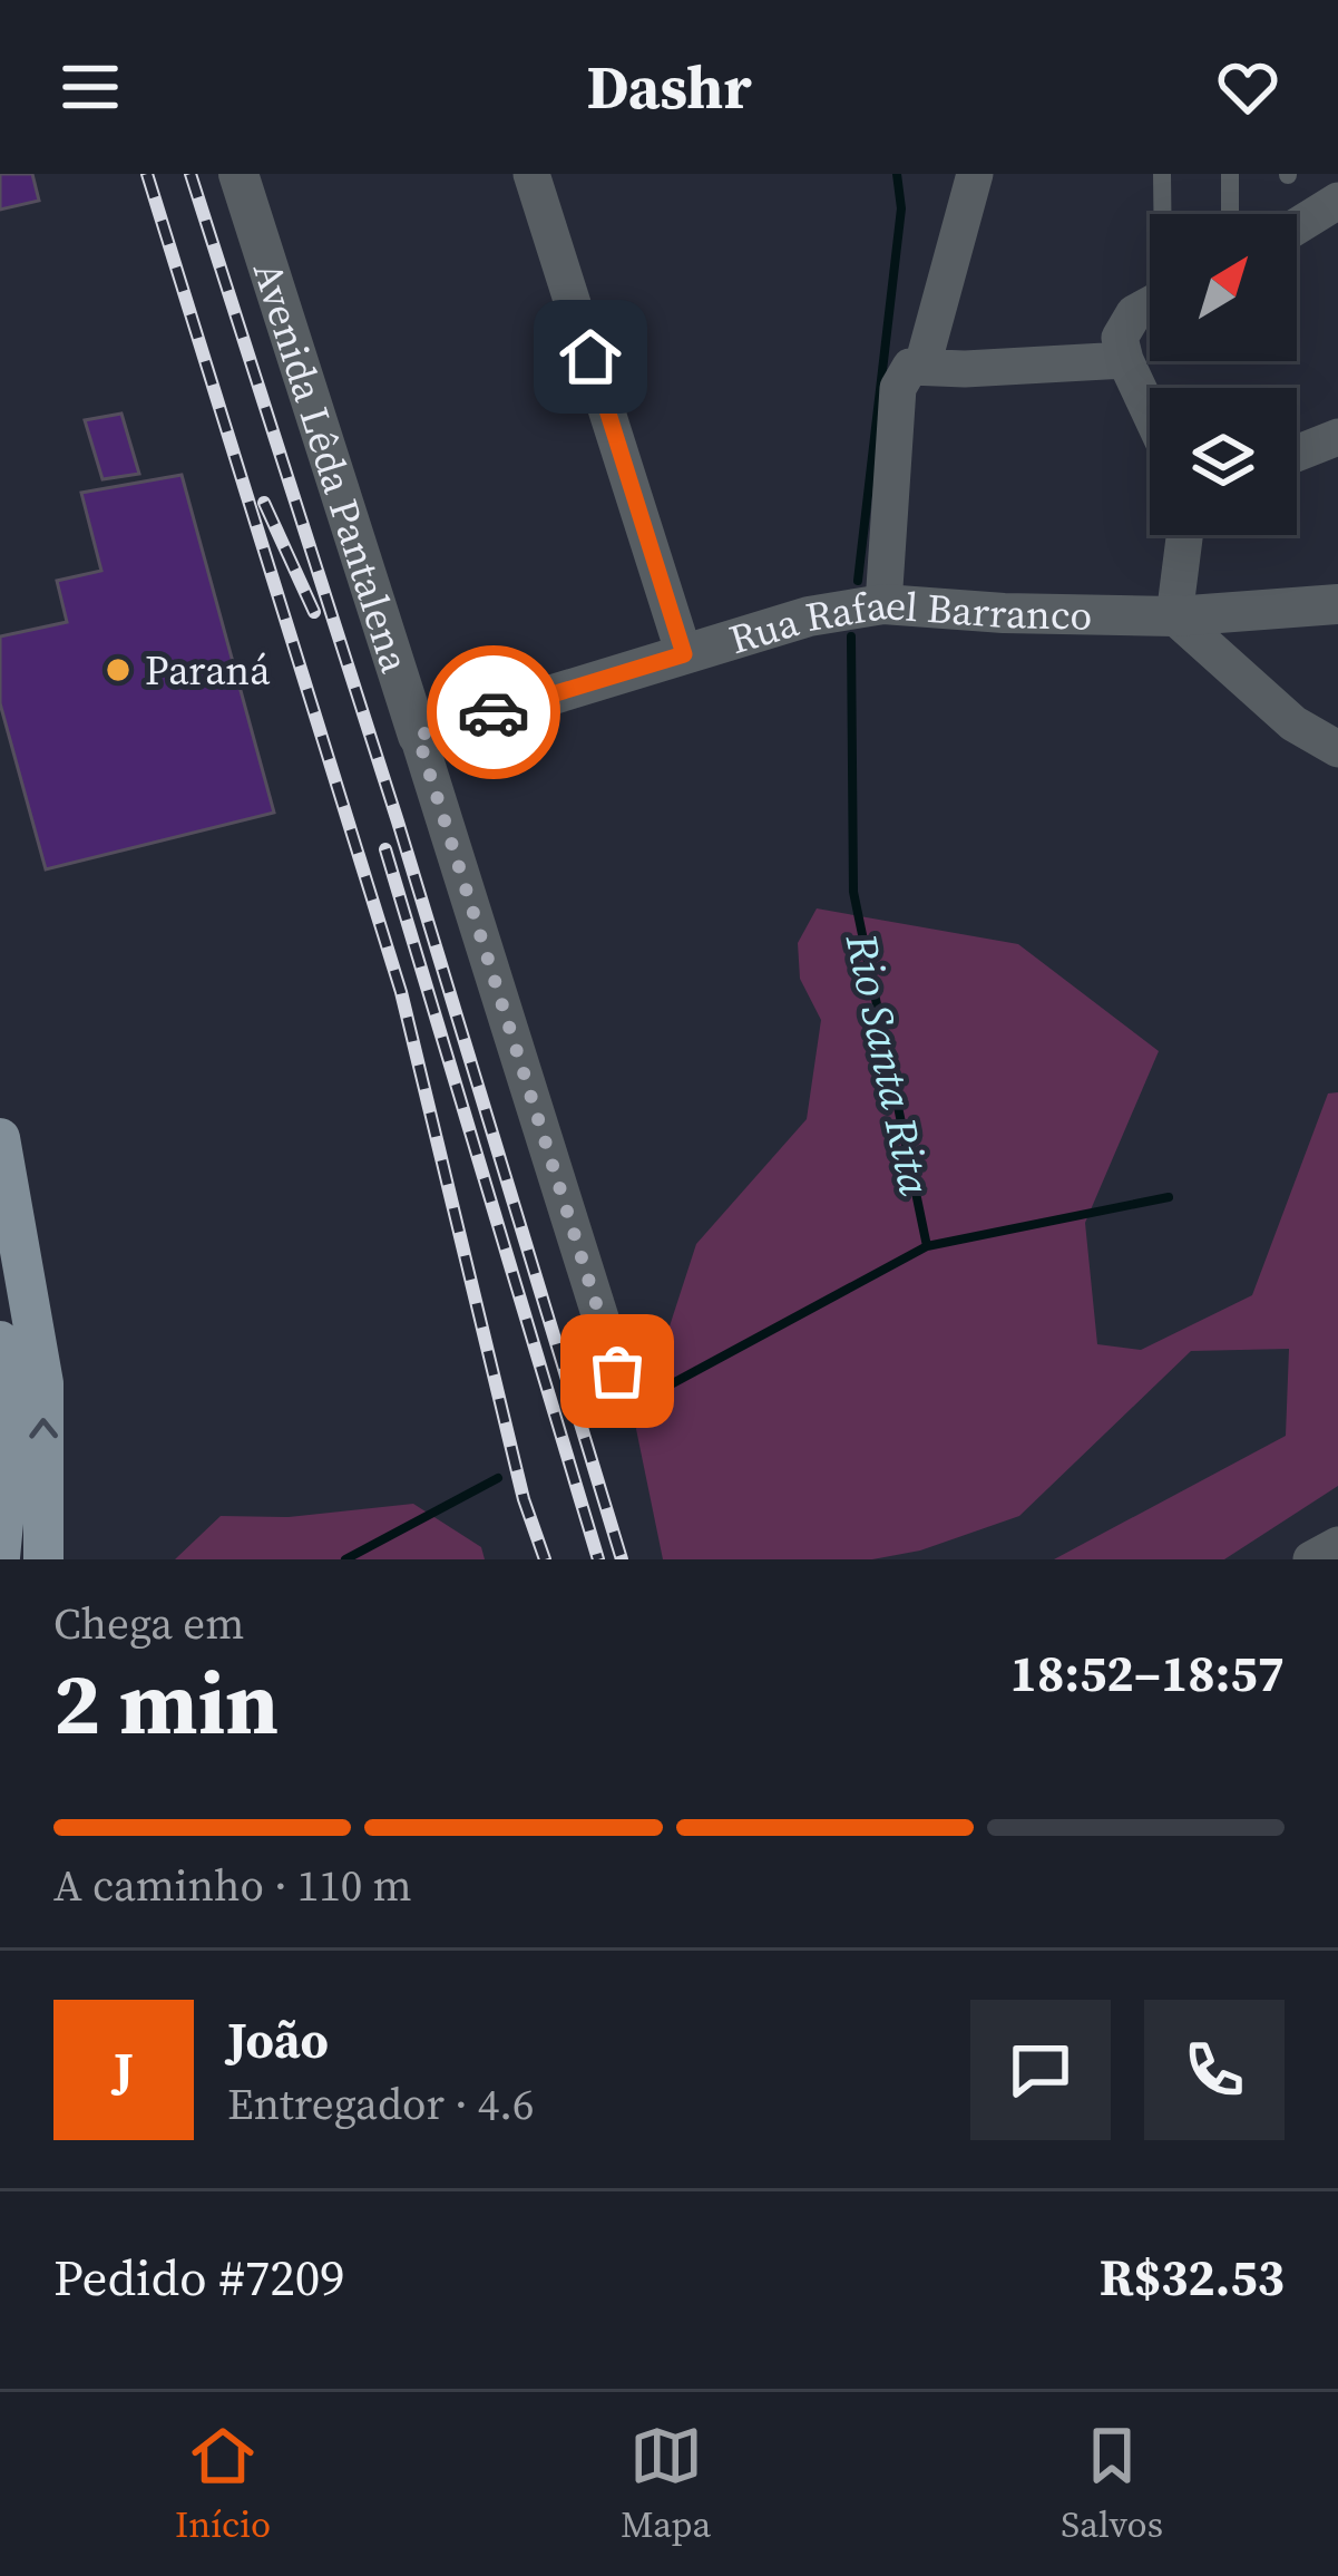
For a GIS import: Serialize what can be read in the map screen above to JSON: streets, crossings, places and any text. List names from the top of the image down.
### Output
{
  "streets": {
    "street": ["Avenida Lêda Pantalena", "Rua Rafael Barranco"]
  },
  "crossings": [
    ["Avenida Lêda Pantalena", "Rua Rafael Barranco"]
  ],
  "water": ["Rio Santa Rita"],
  "places": ["Paraná"],
  "north": "top right",
  "page": {
    "header": "Dashr",
    "heading": ["2 min", "Chega em", "18:52–18:57"],
    "panel": [
      "João",
      "Entregador · 4.6",
      "Pedido #7209",
      "R$32.53"
    ],
    "bar": "A caminho · 110 m",
    "round": "J",
    "tabs": ["Início", "Mapa", "Salvos"]
  }
}
